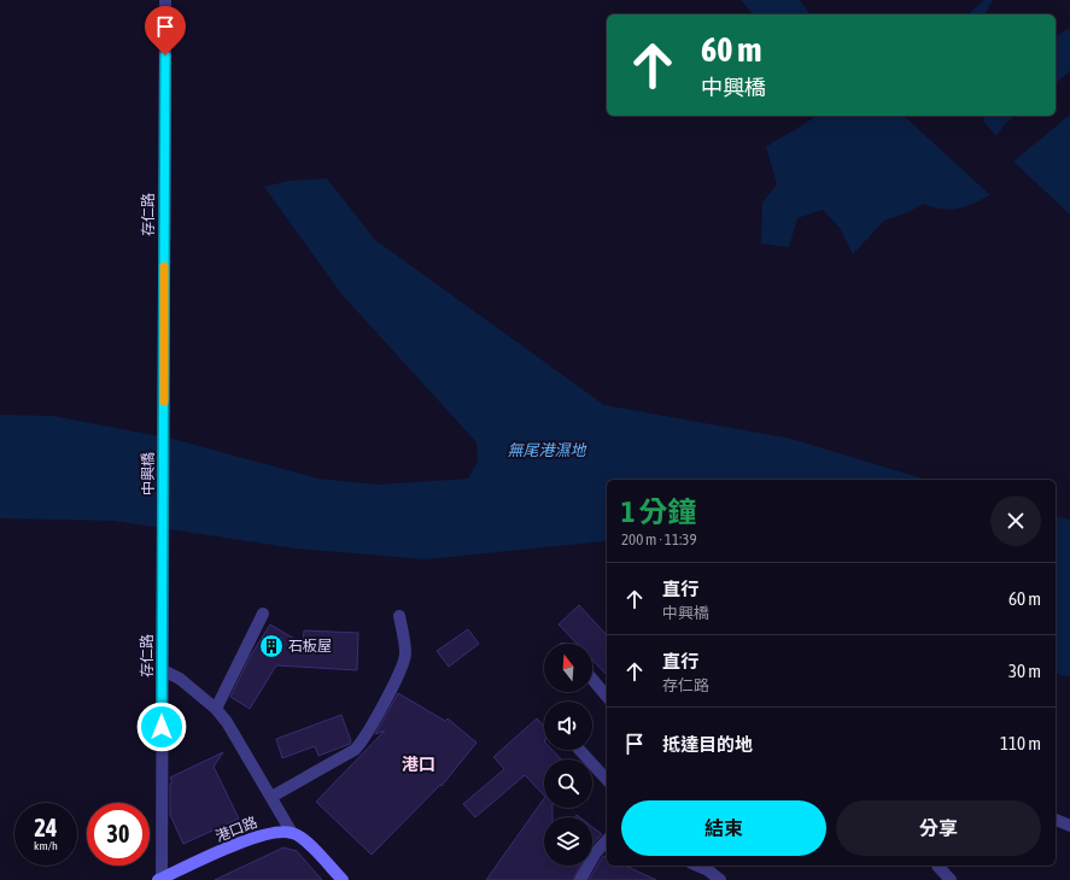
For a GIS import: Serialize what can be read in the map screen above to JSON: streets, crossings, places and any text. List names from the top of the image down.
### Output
{
  "streets": {
    "street": ["存仁路", "中興橋", "港口路"]
  },
  "crossings": [
    ["存仁路", "中興橋"],
    ["存仁路", "港口路"]
  ],
  "districts": ["港口"],
  "water": ["無尾港濕地"],
  "places": {
    "building": ["石板屋"]
  },
  "north": "top",
  "page": {
    "turn": ["60 m", "中興橋"],
    "heading": ["1 分鐘", "200 m · 11:39"],
    "list": [
      {
        "name": "直行",
        "note": "中興橋",
        "value": "60 m"
      },
      {
        "name": "直行",
        "note": "存仁路",
        "value": "30 m"
      },
      {
        "name": "抵達目的地",
        "value": "110 m"
      }
    ],
    "buttons": ["結束", "分享"],
    "speed": "24 km/h",
    "limit": "30"
  }
}
